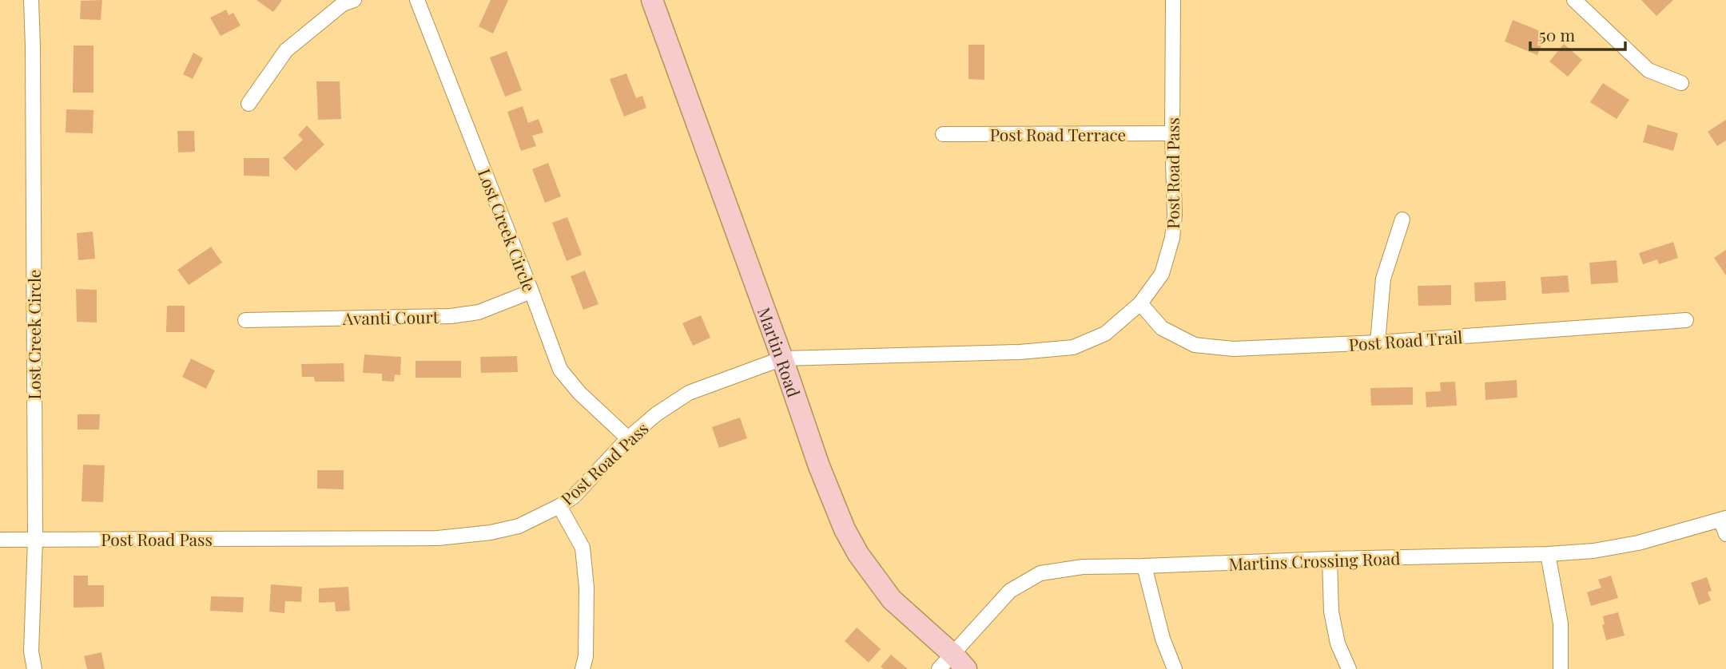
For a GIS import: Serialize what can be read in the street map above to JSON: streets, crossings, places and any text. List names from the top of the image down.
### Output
{
  "streets": {
    "street": [
      "Post Road Terrace",
      "Post Road Pass",
      "Lost Creek Circle",
      "Avanti Court",
      "Post Road Trail",
      "Martin Road",
      "Martins Crossing Road"
    ]
  },
  "crossings": [
    ["Post Road Terrace", "Post Road Pass"],
    ["Post Road Pass", "Lost Creek Circle"],
    ["Post Road Pass", "Post Road Trail"],
    ["Post Road Pass", "Martin Road"],
    ["Lost Creek Circle", "Avanti Court"],
    ["Martin Road", "Martins Crossing Road"]
  ],
  "scale_bar": "50 m"
}
